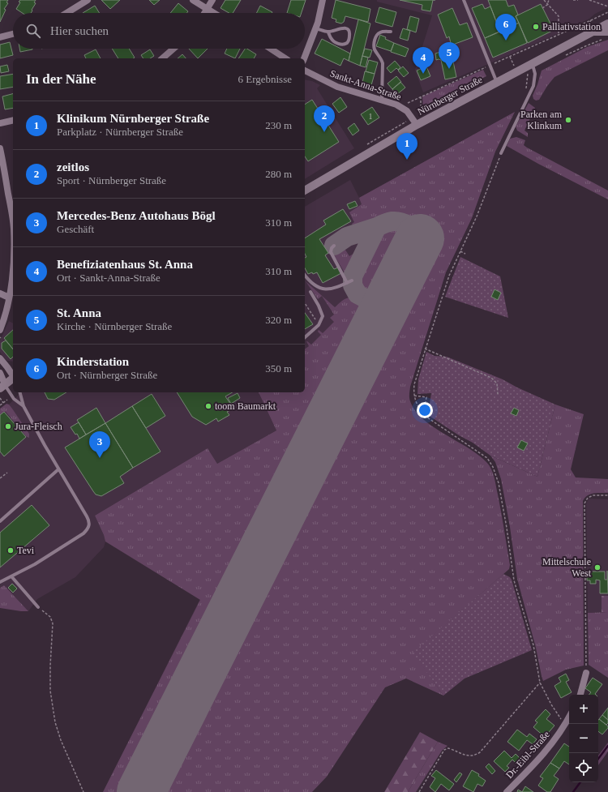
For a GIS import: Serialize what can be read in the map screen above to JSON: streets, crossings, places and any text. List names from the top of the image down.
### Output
{
  "streets": {
    "main road": ["Nürnberger Straße"],
    "street": ["Sankt-Anna-Straße", "Dr.-Eibl-Straße"]
  },
  "crossings": [
    ["Sankt-Anna-Straße", "Nürnberger Straße"]
  ],
  "places": [
    "Palliativstation",
    "Parken am Klinkum",
    "toom Baumarkt",
    "Jura-Fleisch",
    "Tevi",
    "Mittelschule West"
  ],
  "house_numbers": ["1"],
  "page": {
    "search": "Hier suchen",
    "pins": [
      "6",
      "5",
      "4",
      "2",
      "1",
      "3"
    ],
    "heading": ["In der Nähe", "6 Ergebnisse"],
    "list": [
      {
        "mark": "1",
        "name": "Klinikum Nürnberger Straße",
        "note": "Parkplatz · Nürnberger Straße",
        "value": "230 m"
      },
      {
        "mark": "2",
        "name": "zeitlos",
        "note": "Sport · Nürnberger Straße",
        "value": "280 m"
      },
      {
        "mark": "3",
        "name": "Mercedes-Benz Autohaus Bögl",
        "note": "Geschäft",
        "value": "310 m"
      },
      {
        "mark": "4",
        "name": "Benefiziatenhaus St. Anna",
        "note": "Ort · Sankt-Anna-Straße",
        "value": "310 m"
      },
      {
        "mark": "5",
        "name": "St. Anna",
        "note": "Kirche · Nürnberger Straße",
        "value": "320 m"
      },
      {
        "mark": "6",
        "name": "Kinderstation",
        "note": "Ort · Nürnberger Straße",
        "value": "350 m"
      }
    ],
    "map_buttons": ["+", "−"]
  }
}
